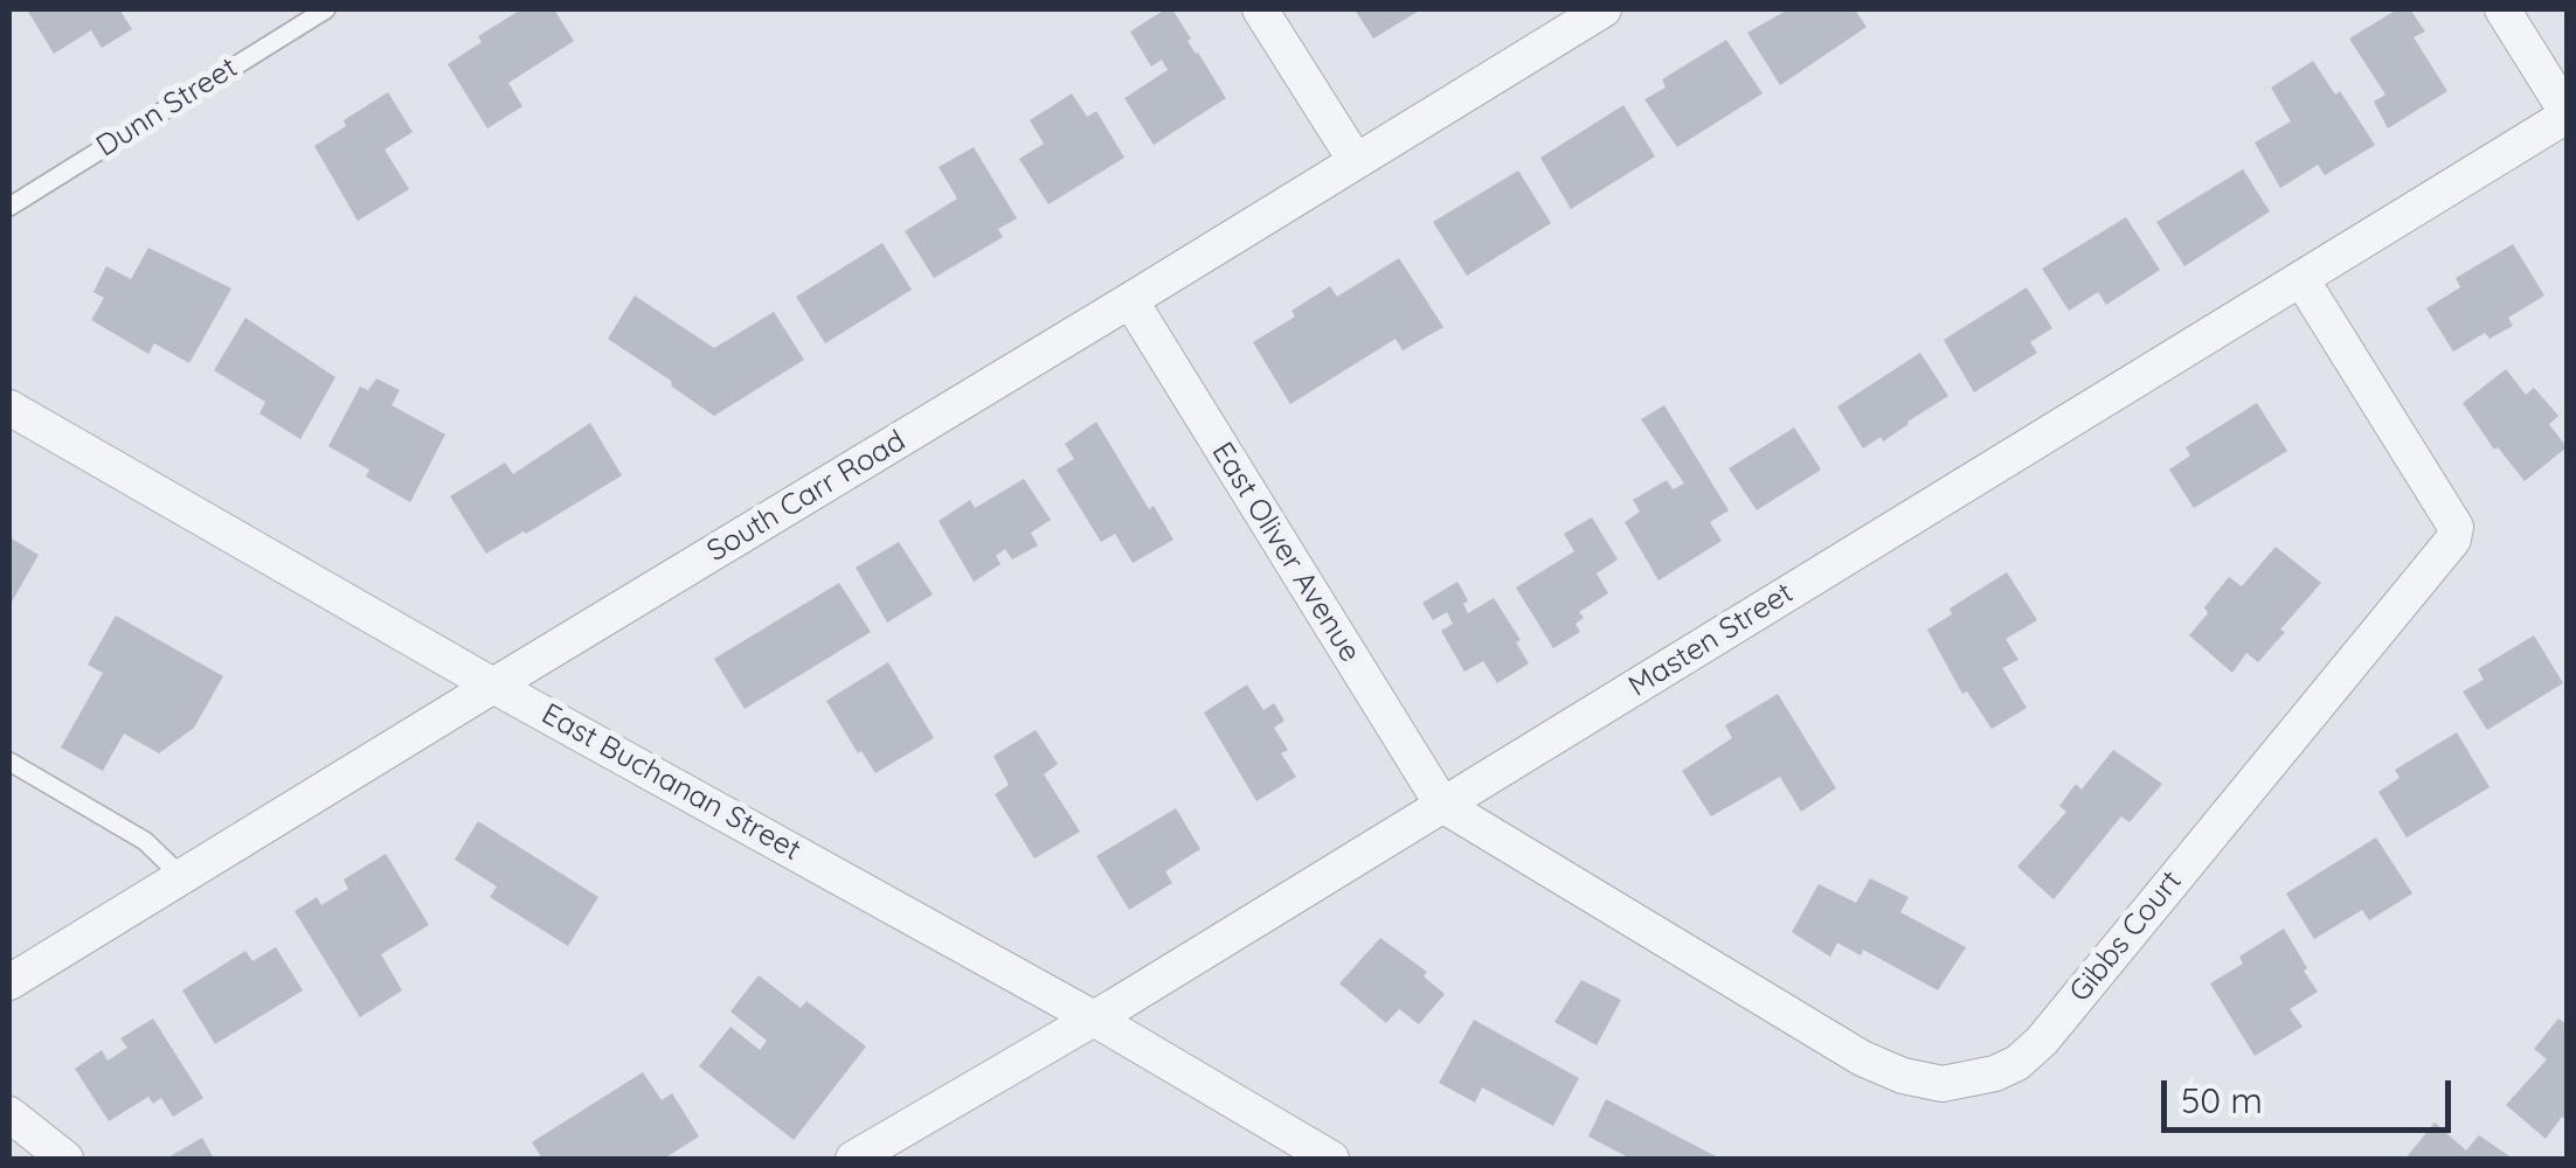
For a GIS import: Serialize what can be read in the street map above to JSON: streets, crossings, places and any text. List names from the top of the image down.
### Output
{
  "streets": {
    "street": [
      "South Carr Road",
      "East Oliver Avenue",
      "Masten Street",
      "East Buchanan Street",
      "Gibbs Court"
    ],
    "lane": ["Dunn Street"]
  },
  "crossings": [
    ["South Carr Road", "East Oliver Avenue"],
    ["South Carr Road", "East Buchanan Street"],
    ["East Oliver Avenue", "Masten Street"],
    ["East Oliver Avenue", "Gibbs Court"],
    ["Masten Street", "East Buchanan Street"],
    ["Masten Street", "Gibbs Court"]
  ],
  "scale_bar": "50 m"
}
